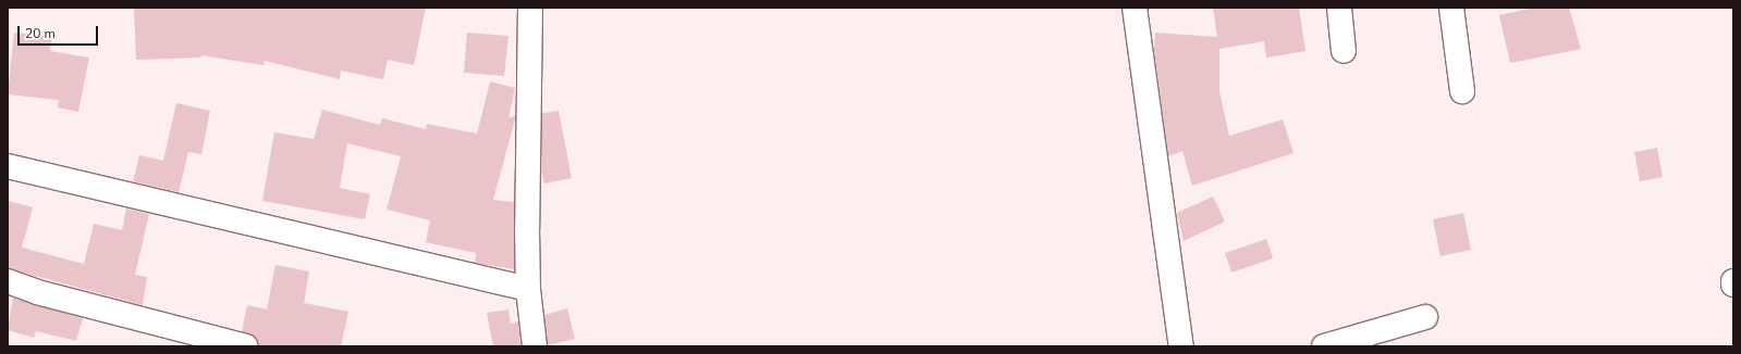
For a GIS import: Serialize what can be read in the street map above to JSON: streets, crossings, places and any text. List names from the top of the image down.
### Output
{
  "scale_bar": "20 m"
}
